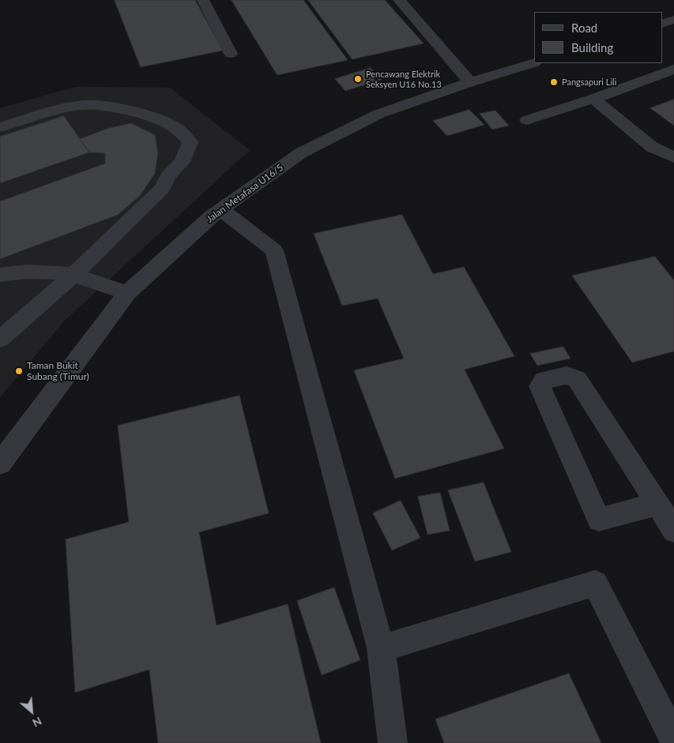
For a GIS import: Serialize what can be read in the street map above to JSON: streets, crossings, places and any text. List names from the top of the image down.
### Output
{
  "streets": {
    "street": ["Jalan Metafasa U16/5"]
  },
  "places": ["Pencawang Elektrik Seksyen U16 No.13", "Pangsapuri Lili", "Taman Bukit Subang (Timur)"],
  "legend": ["Road", "Building"],
  "north": "bottom right"
}
